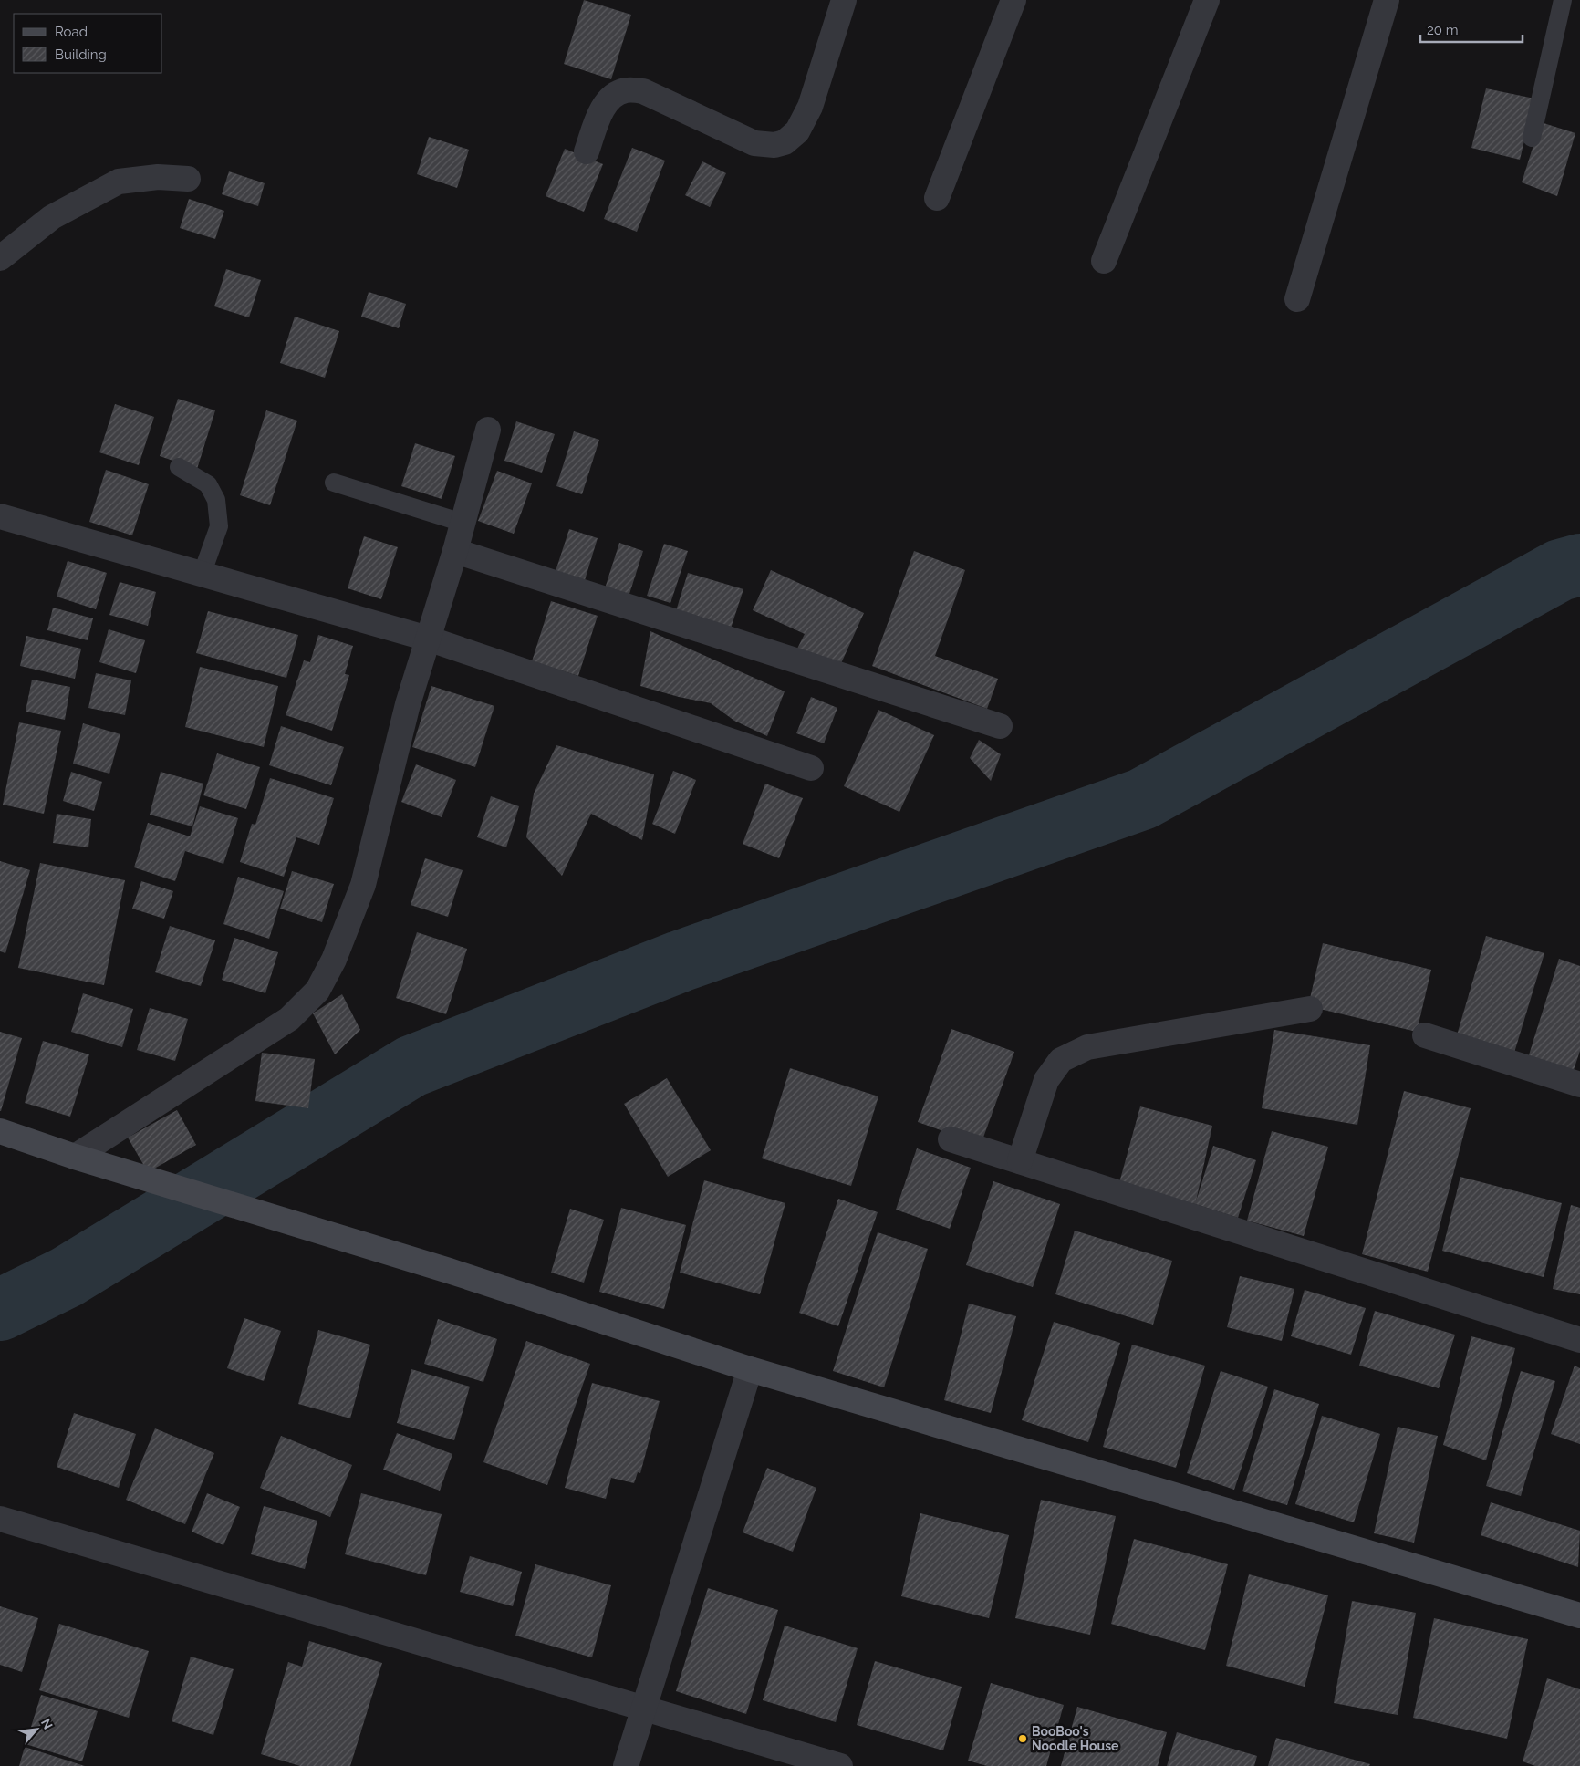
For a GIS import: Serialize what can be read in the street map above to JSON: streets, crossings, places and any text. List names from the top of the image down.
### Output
{
  "places": ["BooBoo's Noodle House"],
  "legend": ["Road", "Building"],
  "scale_bar": "20 m",
  "north": "top right"
}
